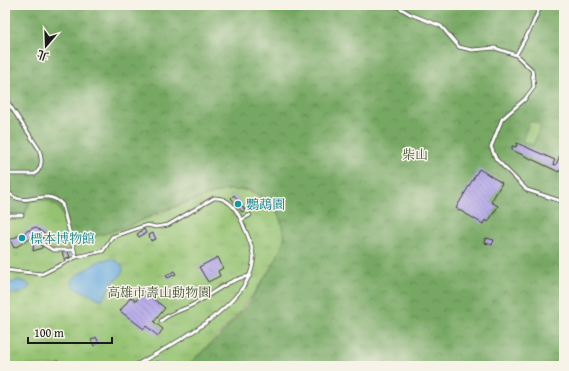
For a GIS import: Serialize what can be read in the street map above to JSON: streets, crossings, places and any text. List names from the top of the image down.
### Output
{
  "parks": ["柴山", "高雄市壽山動物園"],
  "places": ["鸚鵡園", "標本博物館"],
  "scale_bar": "100 m",
  "north": "bottom"
}
